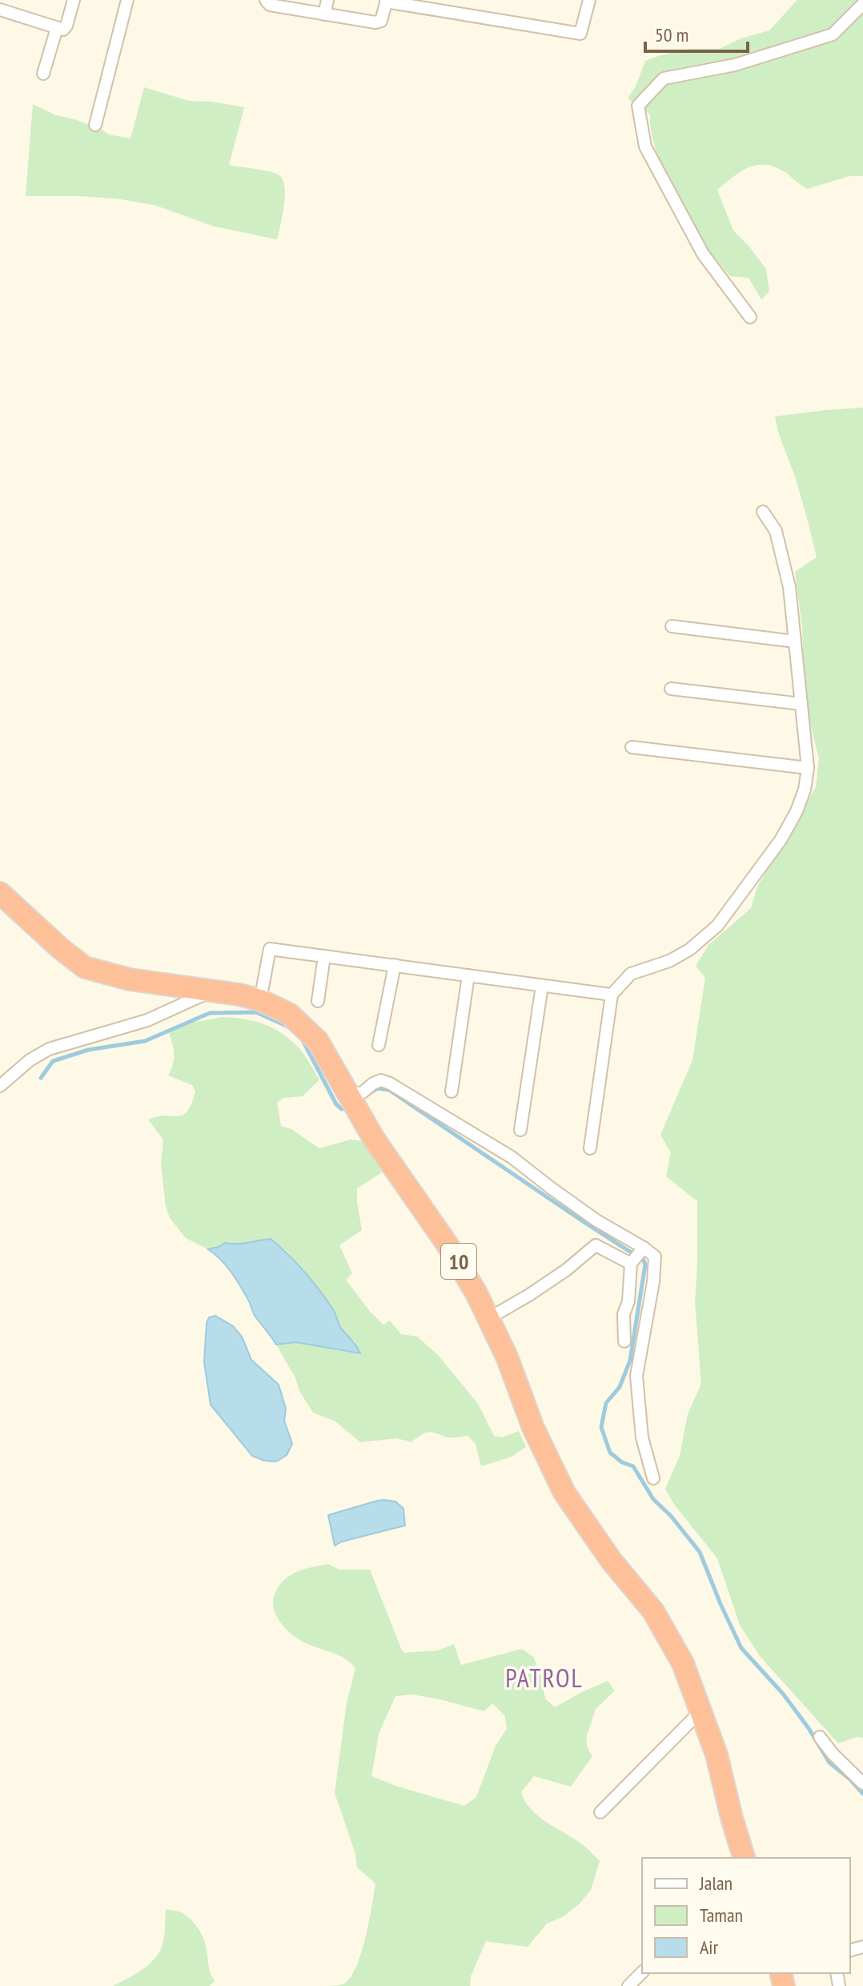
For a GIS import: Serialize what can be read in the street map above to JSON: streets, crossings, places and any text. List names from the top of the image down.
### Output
{
  "streets": {
    "highway": ["10"]
  },
  "districts": ["PATROL"],
  "legend": ["Jalan", "Taman", "Air"],
  "scale_bar": "50 m"
}
